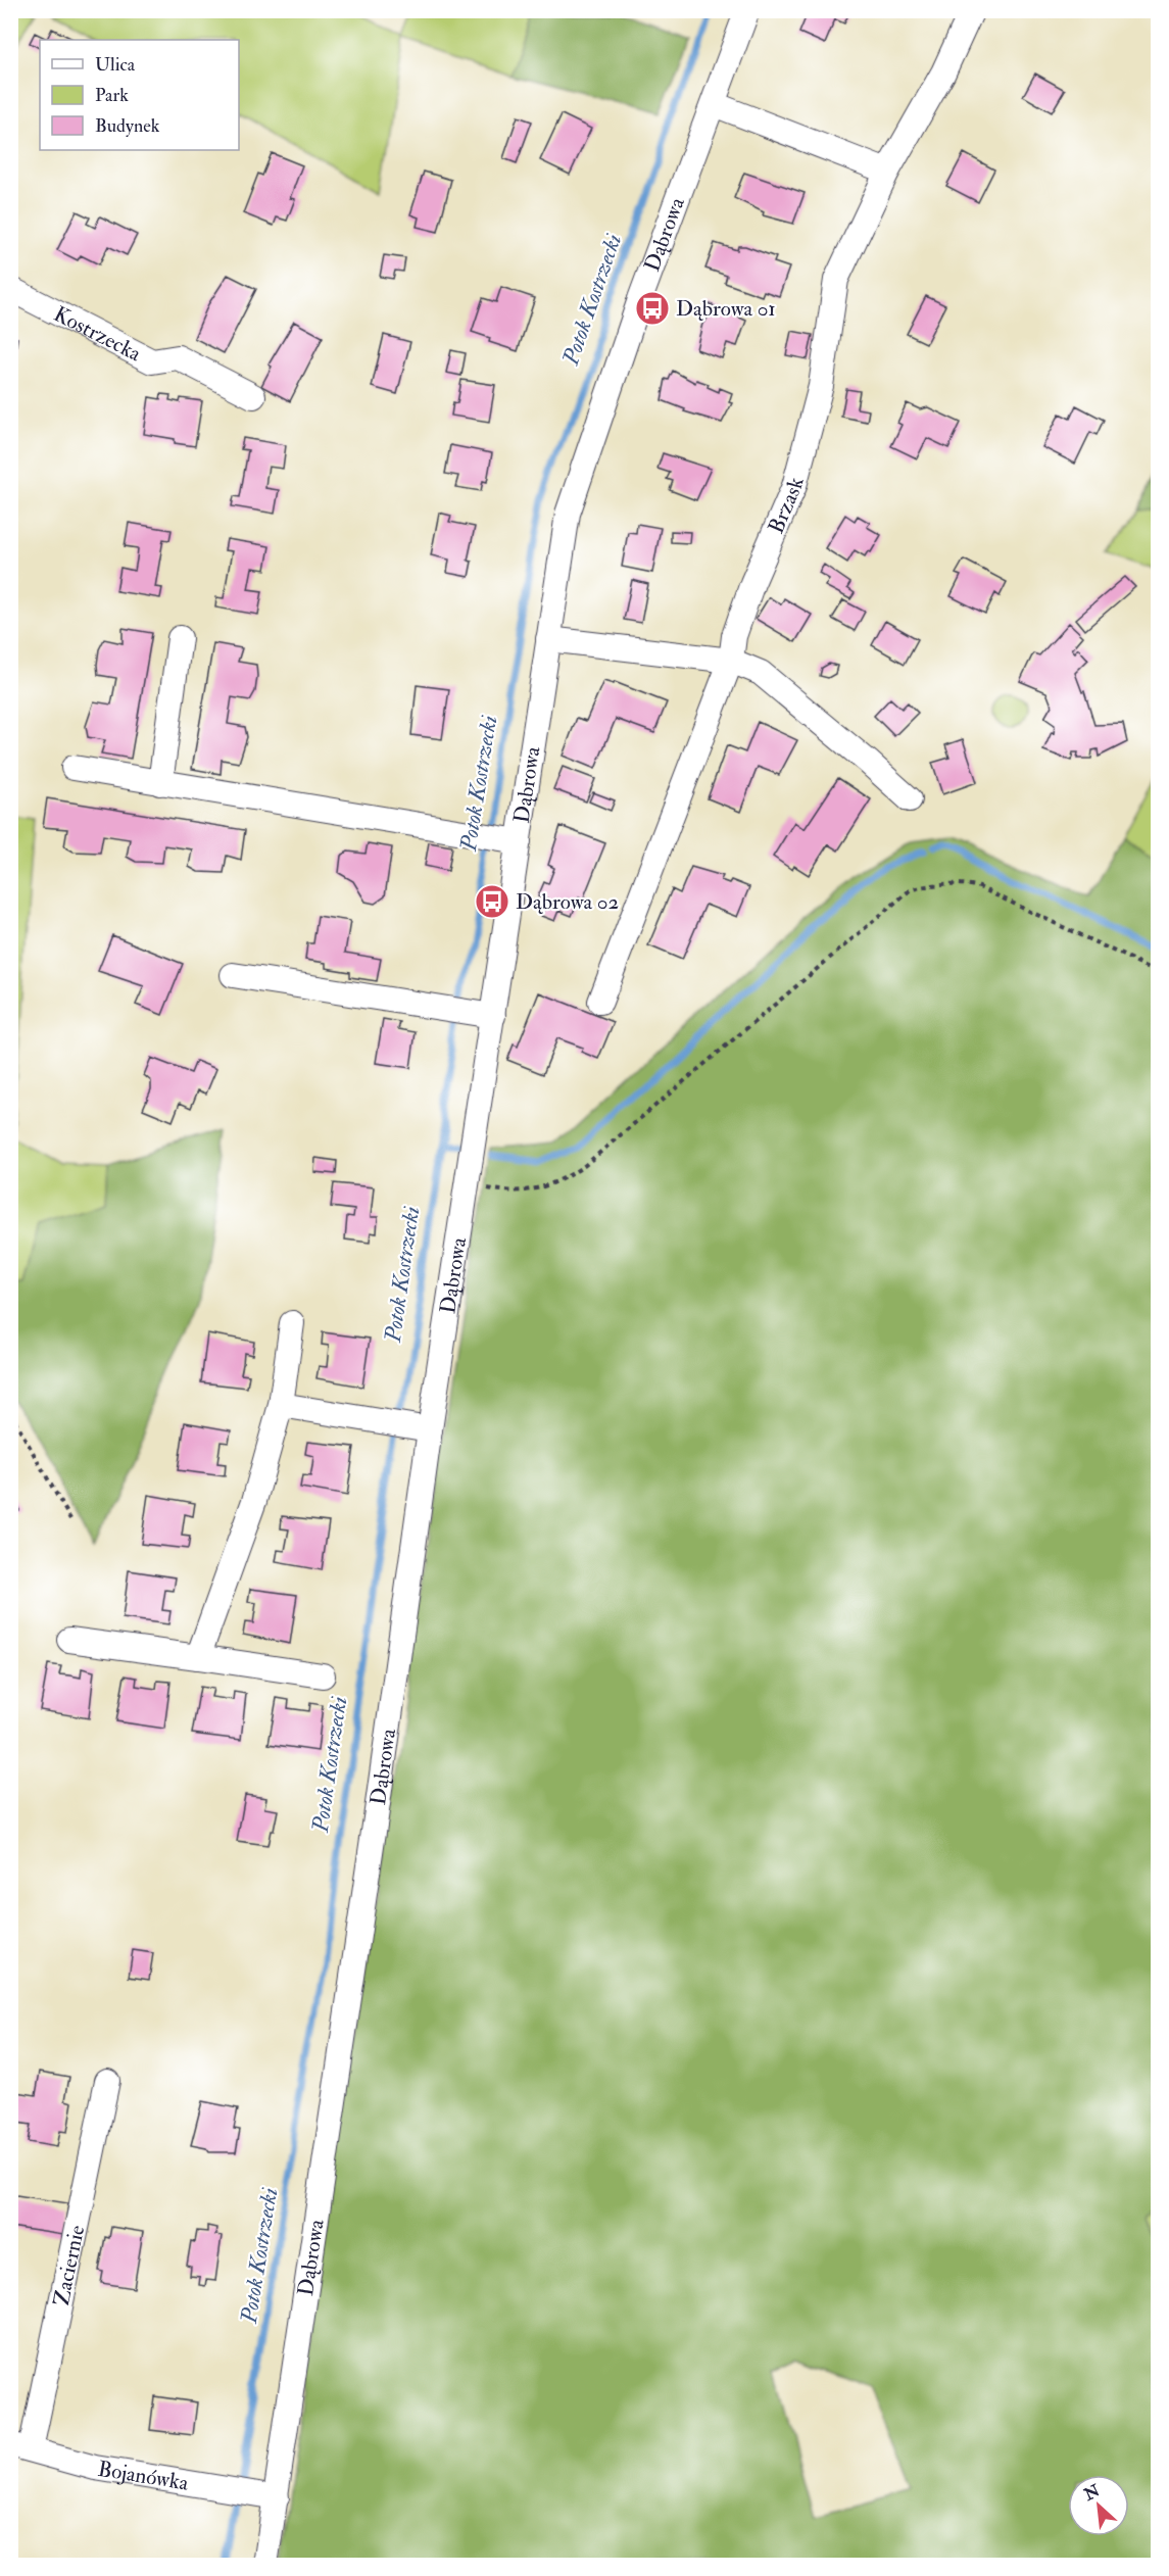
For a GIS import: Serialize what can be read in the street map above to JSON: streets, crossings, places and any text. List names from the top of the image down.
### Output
{
  "streets": {
    "street": [
      "Dąbrowa",
      "Kostrzecka",
      "Brzask",
      "Zaciernie",
      "Bojanówka"
    ]
  },
  "crossings": [
    ["Dąbrowa", "Bojanówka"],
    ["Zaciernie", "Bojanówka"]
  ],
  "water": ["Potok Kostrzecki"],
  "places": {
    "bus stop": ["Dąbrowa 01", "Dąbrowa 02"]
  },
  "legend": ["Ulica", "Park", "Budynek"],
  "north": "top left"
}
